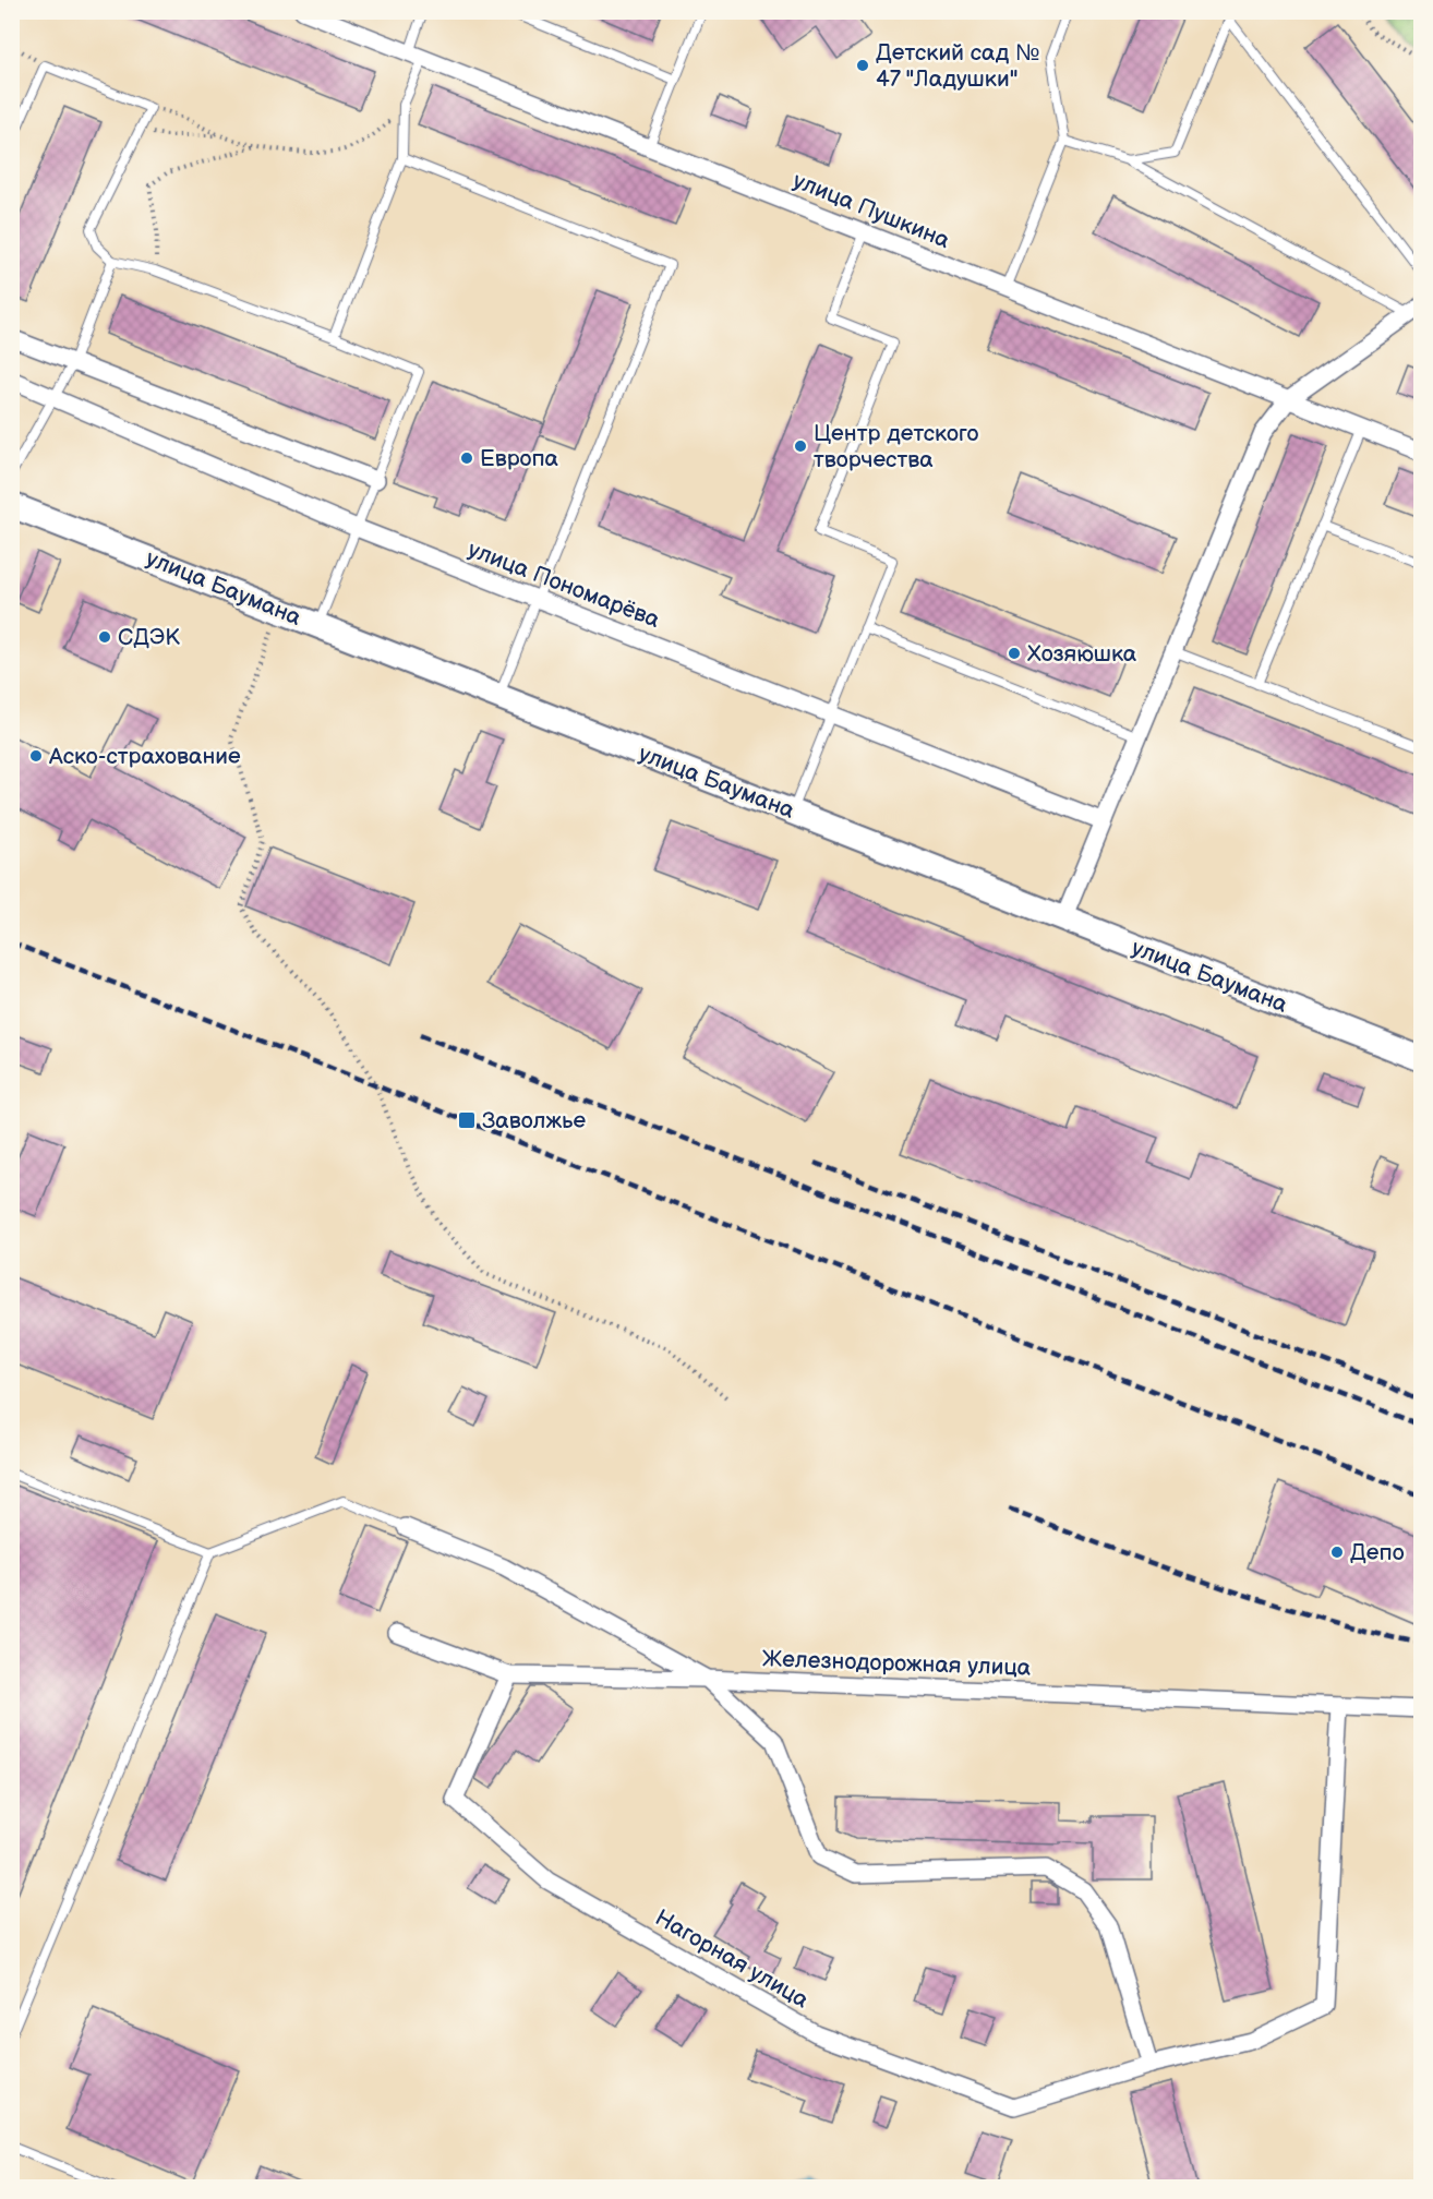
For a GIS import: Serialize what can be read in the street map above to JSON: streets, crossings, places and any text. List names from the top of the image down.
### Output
{
  "streets": {
    "main road": ["улица Баумана"],
    "street": [
      "улица Пушкина",
      "улица Пономарёва",
      "Железнодорожная улица",
      "Нагорная улица"
    ]
  },
  "places": {
    "other": [
      "Детский сад № 47 \"Ладушки\"",
      "Центр детского творчества",
      "Европа",
      "СДЭК",
      "Хозяюшка",
      "Аско-страхование",
      "Депо"
    ],
    "transit": ["Заволжье"]
  }
}
